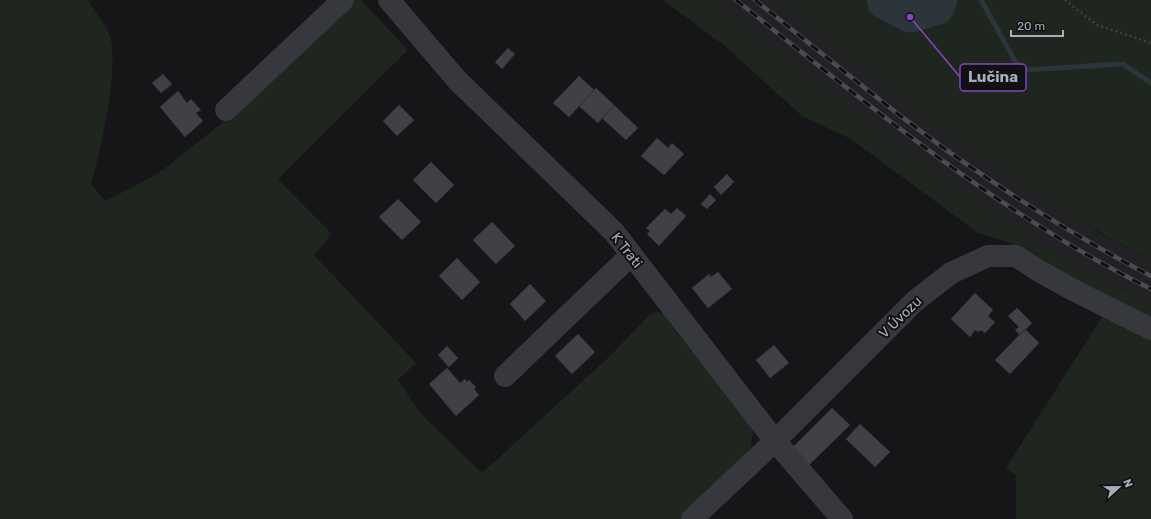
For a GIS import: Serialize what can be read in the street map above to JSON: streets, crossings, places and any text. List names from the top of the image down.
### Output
{
  "streets": {
    "street": ["K Trati", "V Úvozu"]
  },
  "crossings": [
    ["K Trati", "V Úvozu"]
  ],
  "places": ["Lučina"],
  "scale_bar": "20 m",
  "north": "right"
}
